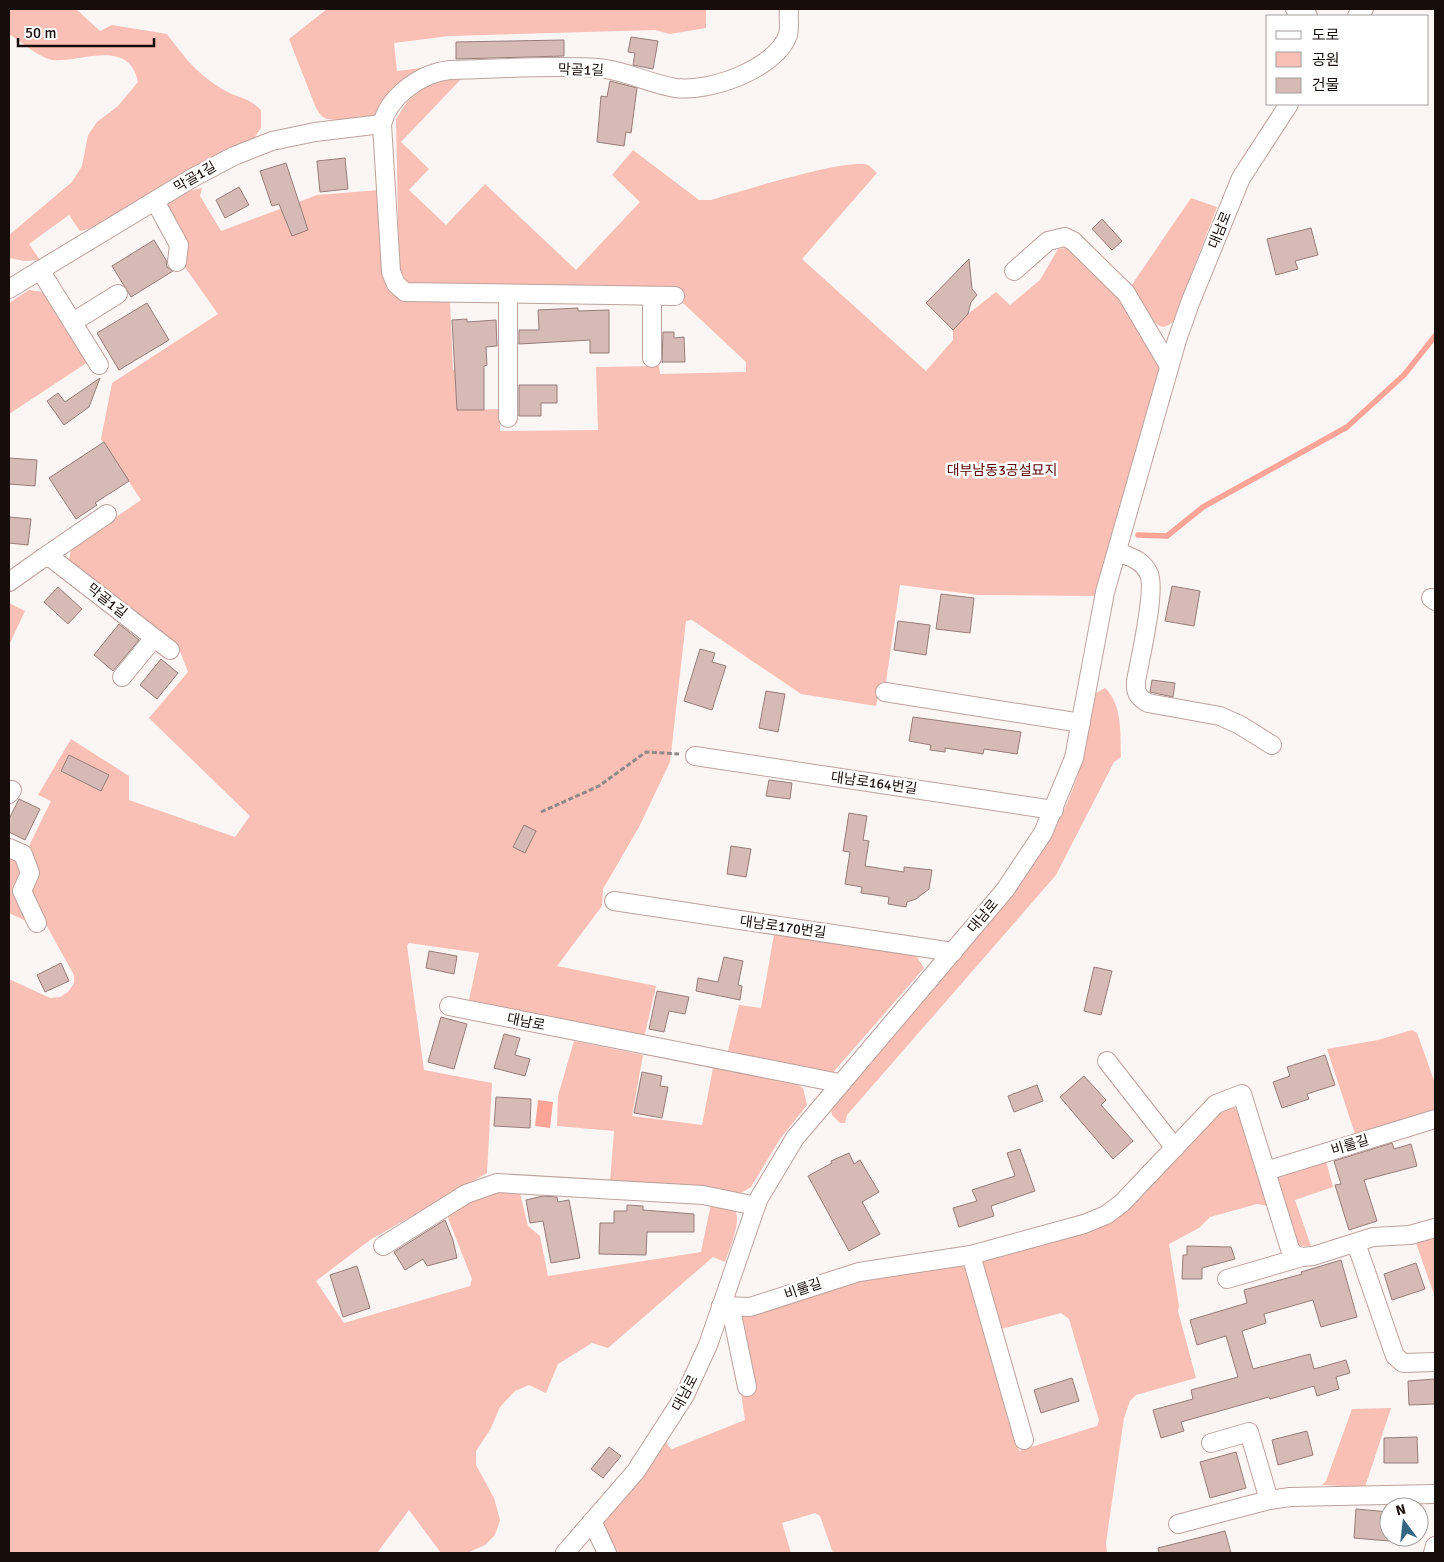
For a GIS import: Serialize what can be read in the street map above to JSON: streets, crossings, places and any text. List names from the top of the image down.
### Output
{
  "streets": {
    "street": [
      "막골1길",
      "대남로",
      "대남로164번길",
      "대남로170번길",
      "비룰길"
    ]
  },
  "crossings": [
    ["대남로", "대남로164번길"],
    ["대남로", "대남로170번길"],
    ["대남로", "비룰길"]
  ],
  "parks": ["대부남동3공설묘지"],
  "legend": ["도로", "공원", "건물"],
  "scale_bar": "50 m",
  "north": "top"
}
